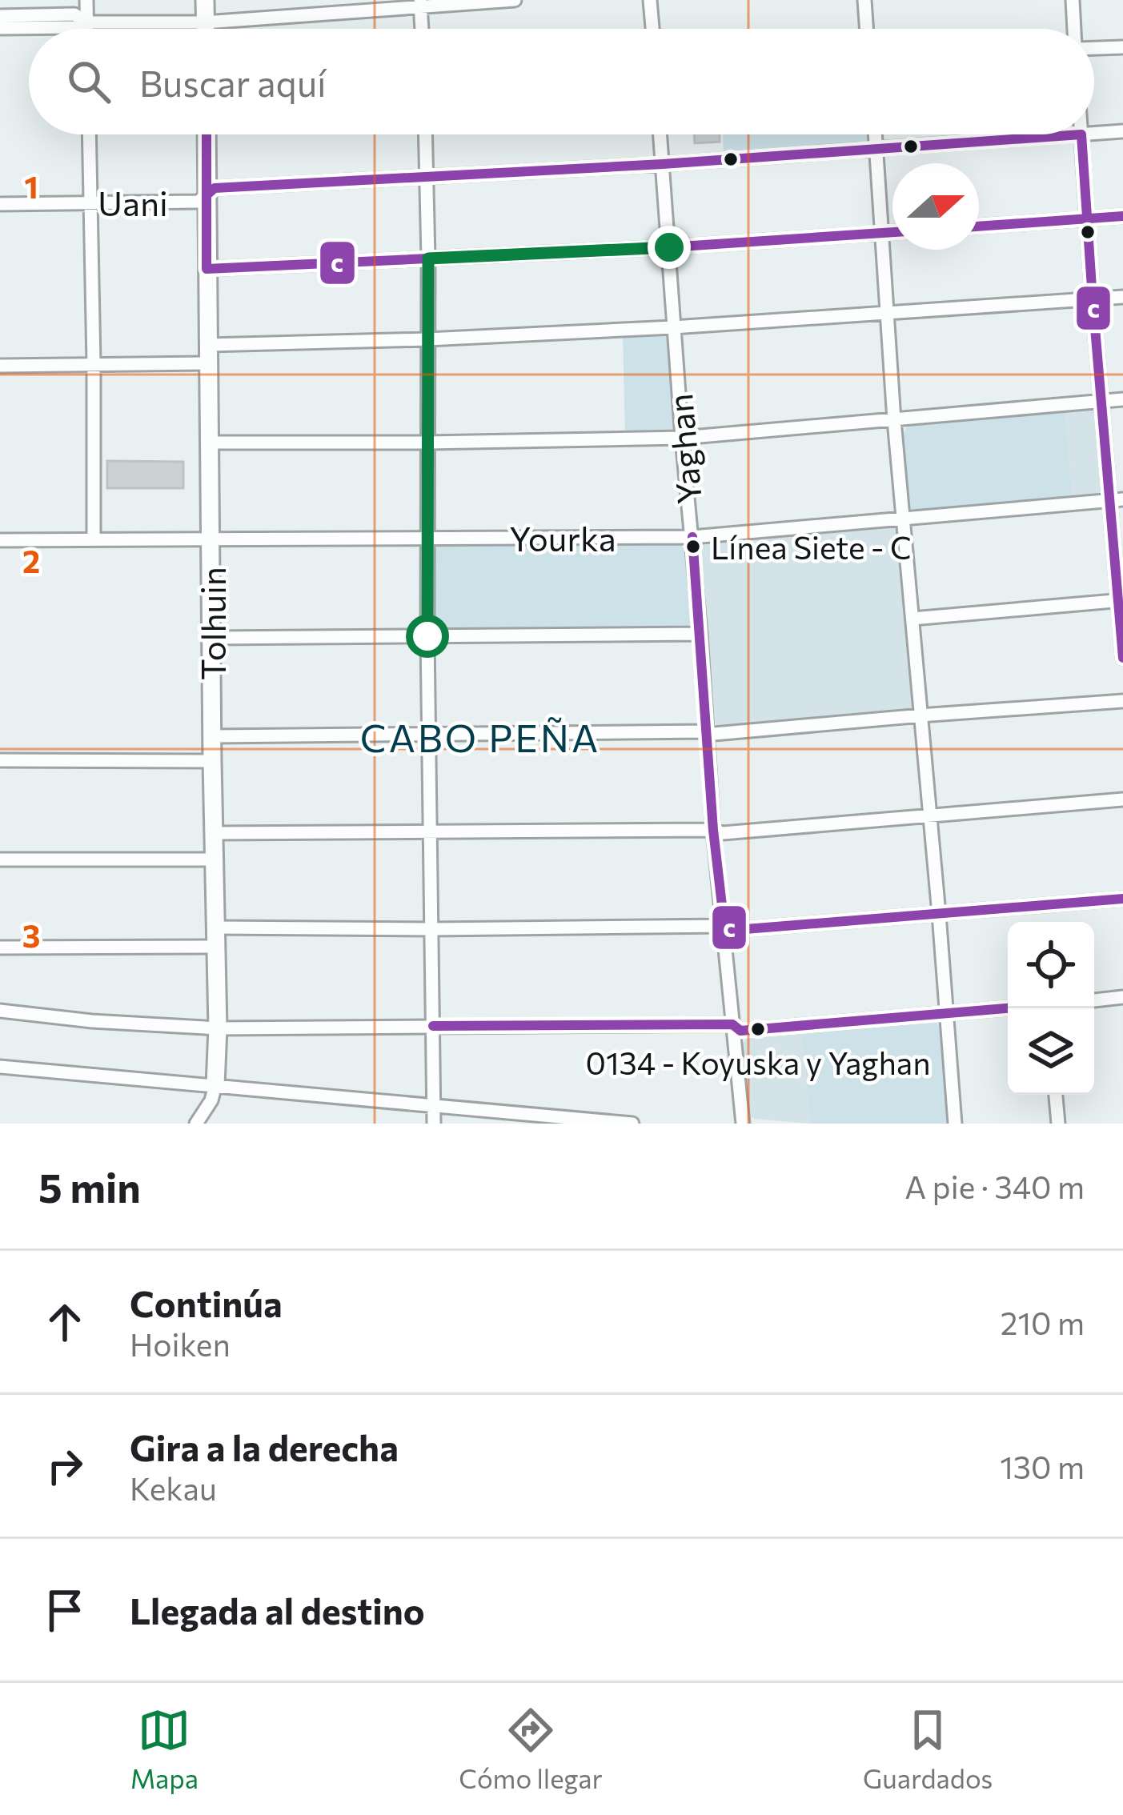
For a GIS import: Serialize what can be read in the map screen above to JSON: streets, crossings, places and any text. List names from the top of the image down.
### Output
{
  "streets": {
    "street": [
      "Uani",
      "Yaghan",
      "Yourka",
      "Tolhuin"
    ]
  },
  "crossings": [
    ["Uani", "Yaghan"],
    ["Uani", "Tolhuin"],
    ["Yaghan", "Yourka"],
    ["Yourka", "Tolhuin"]
  ],
  "districts": ["CABO PEÑA"],
  "places": ["Línea Siete - C", "0134 - Koyuska y Yaghan"],
  "lines": ["transit line c"],
  "north": "right",
  "page": {
    "search": "Buscar aquí",
    "heading": ["5 min", "A pie · 340 m"],
    "list": [
      ["Continúa", "Hoiken", "210 m"],
      ["Gira a la derecha", "Kekau", "130 m"],
      "Llegada al destino"
    ],
    "nav": ["Mapa", "Cómo llegar", "Guardados"]
  },
  "grid": {
    "rows": ["1", "2", "3"]
  }
}
